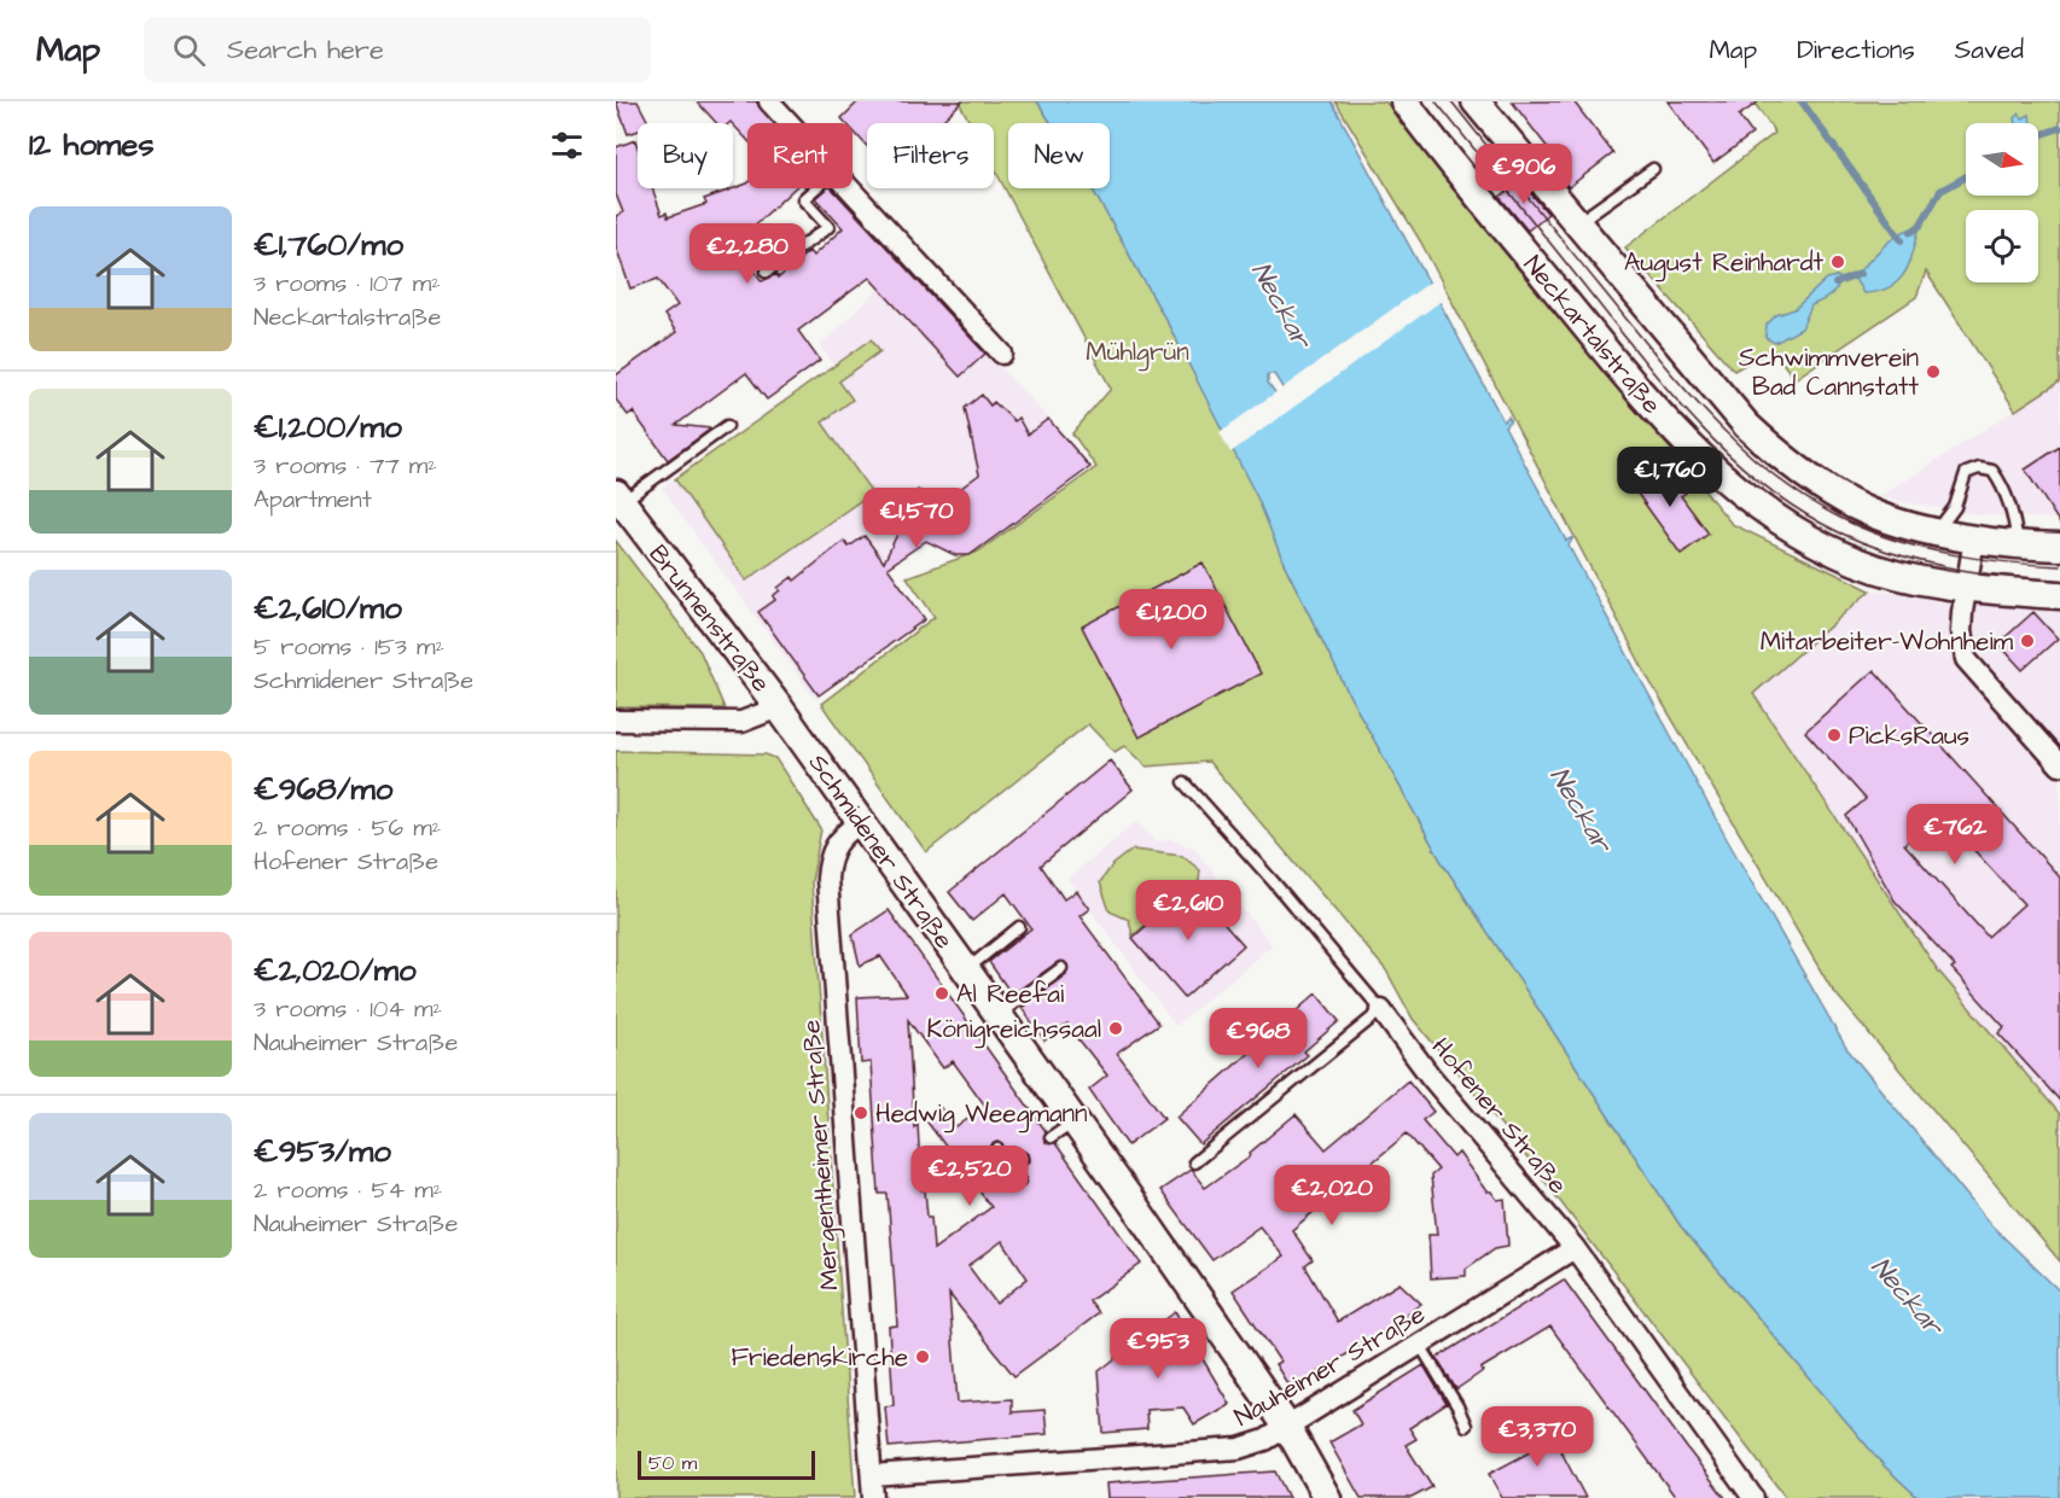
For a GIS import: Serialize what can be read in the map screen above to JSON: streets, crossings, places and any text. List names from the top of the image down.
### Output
{
  "streets": {
    "main road": ["Neckartalstraße", "Brunnenstraße", "Schmidener Straße"],
    "street": ["Hofener Straße", "Mergentheimer Straße", "Nauheimer Straße"]
  },
  "crossings": [
    ["Brunnenstraße", "Schmidener Straße"],
    ["Schmidener Straße", "Mergentheimer Straße"],
    ["Schmidener Straße", "Nauheimer Straße"],
    ["Hofener Straße", "Nauheimer Straße"],
    ["Mergentheimer Straße", "Nauheimer Straße"]
  ],
  "water": ["Neckar"],
  "parks": ["Mühlgrün"],
  "places": [
    "August Reinhardt",
    "Schwimmverein Bad Cannstatt",
    "Mitarbeiter-Wohnheim",
    "PicksRaus",
    "Al Reefai",
    "Königreichssaal",
    "Hedwig Weegmann",
    "Friedenskirche"
  ],
  "scale_bar": "50 m",
  "north": "right",
  "page": {
    "header": "Map",
    "search": "Search here",
    "nav": ["Map", "Directions", "Saved"],
    "heading": "12 homes",
    "chip": [
      "Buy",
      "Rent",
      "Filters",
      "New"
    ],
    "price": [
      "€906",
      "€2,280",
      "€1,760",
      "€1,570",
      "€1,200",
      "€762",
      "€2,610",
      "€968",
      "€2,520",
      "€2,020",
      "€953",
      "€3,370"
    ],
    "list": [
      {
        "name": "€1,760/mo",
        "note": "3 rooms · 107 m² · Neckartalstraße"
      },
      {
        "name": "€1,200/mo",
        "note": "3 rooms · 77 m² · Apartment"
      },
      {
        "name": "€2,610/mo",
        "note": "5 rooms · 153 m² · Schmidener Straße"
      },
      {
        "name": "€968/mo",
        "note": "2 rooms · 56 m² · Hofener Straße"
      },
      {
        "name": "€2,020/mo",
        "note": "3 rooms · 104 m² · Nauheimer Straße"
      },
      {
        "name": "€953/mo",
        "note": "2 rooms · 54 m² · Nauheimer Straße"
      }
    ],
    "scale": "50 m"
  }
}
